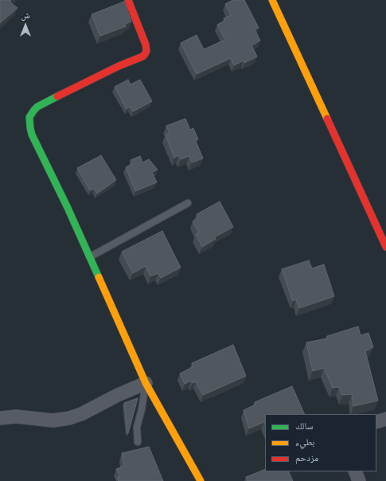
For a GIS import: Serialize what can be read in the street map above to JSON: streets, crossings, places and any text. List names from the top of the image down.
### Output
{
  "legend": ["سالك", "بطيء", "مزدحم"],
  "north": "top"
}
